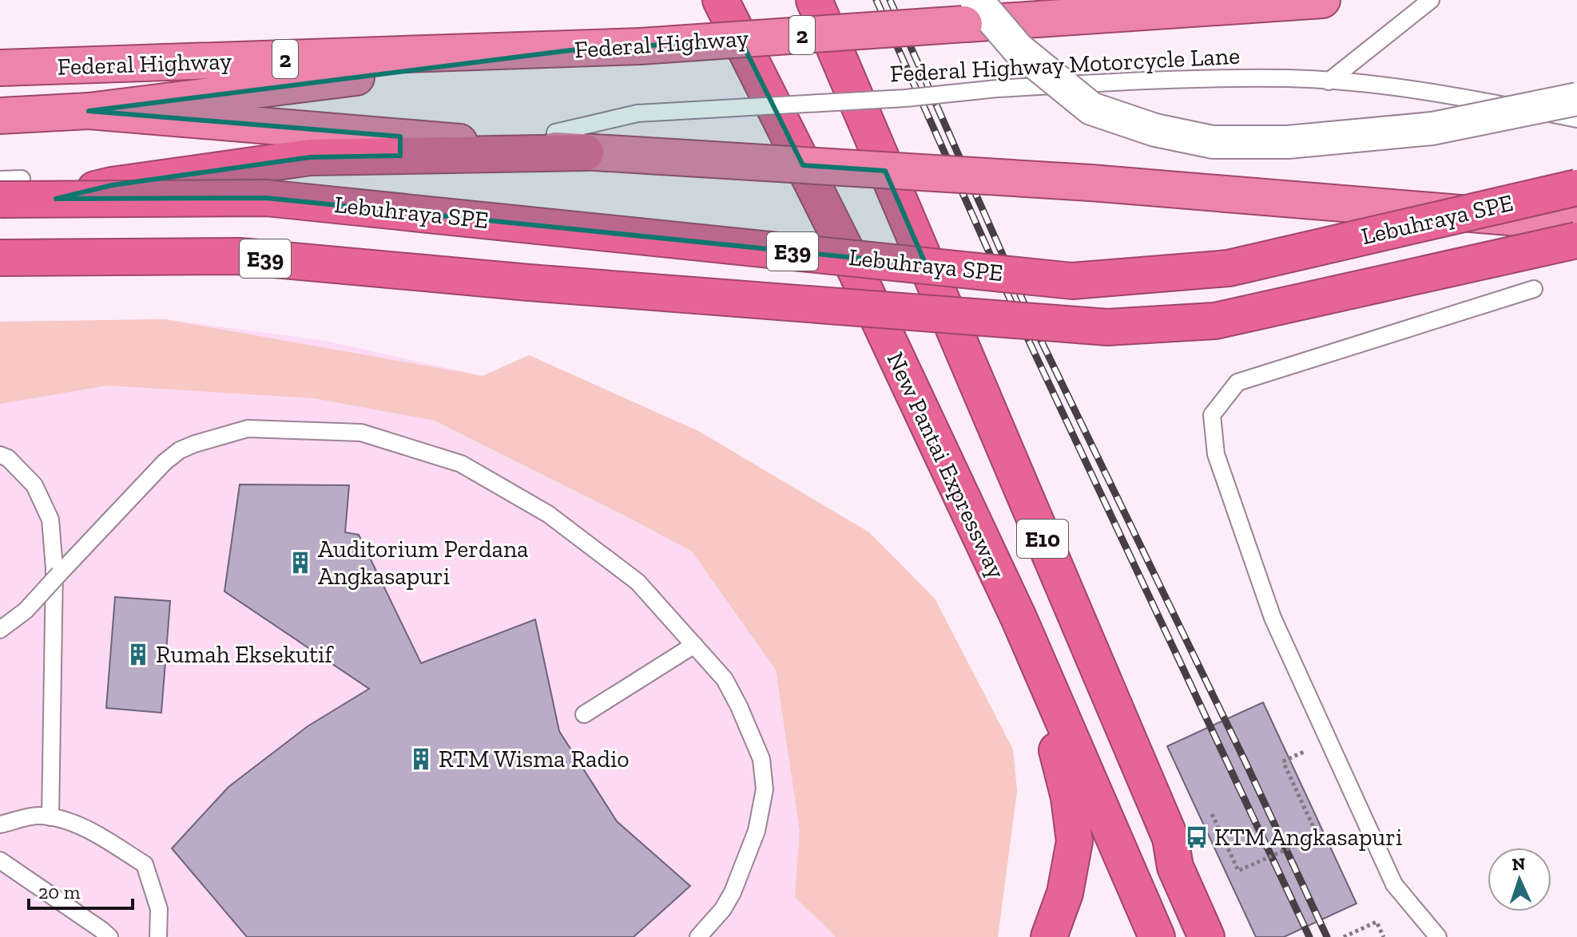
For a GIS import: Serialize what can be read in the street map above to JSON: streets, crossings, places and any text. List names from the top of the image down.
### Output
{
  "streets": {
    "highway": [
      "2",
      "Federal Highway",
      "Lebuhraya SPE",
      "E39",
      "New Pantai Expressway",
      "E10"
    ],
    "lane": ["Federal Highway Motorcycle Lane"]
  },
  "places": {
    "building": ["Auditorium Perdana Angkasapuri", "Rumah Eksekutif", "RTM Wisma Radio"],
    "bus stop": ["KTM Angkasapuri"]
  },
  "scale_bar": "20 m",
  "north": "top"
}
